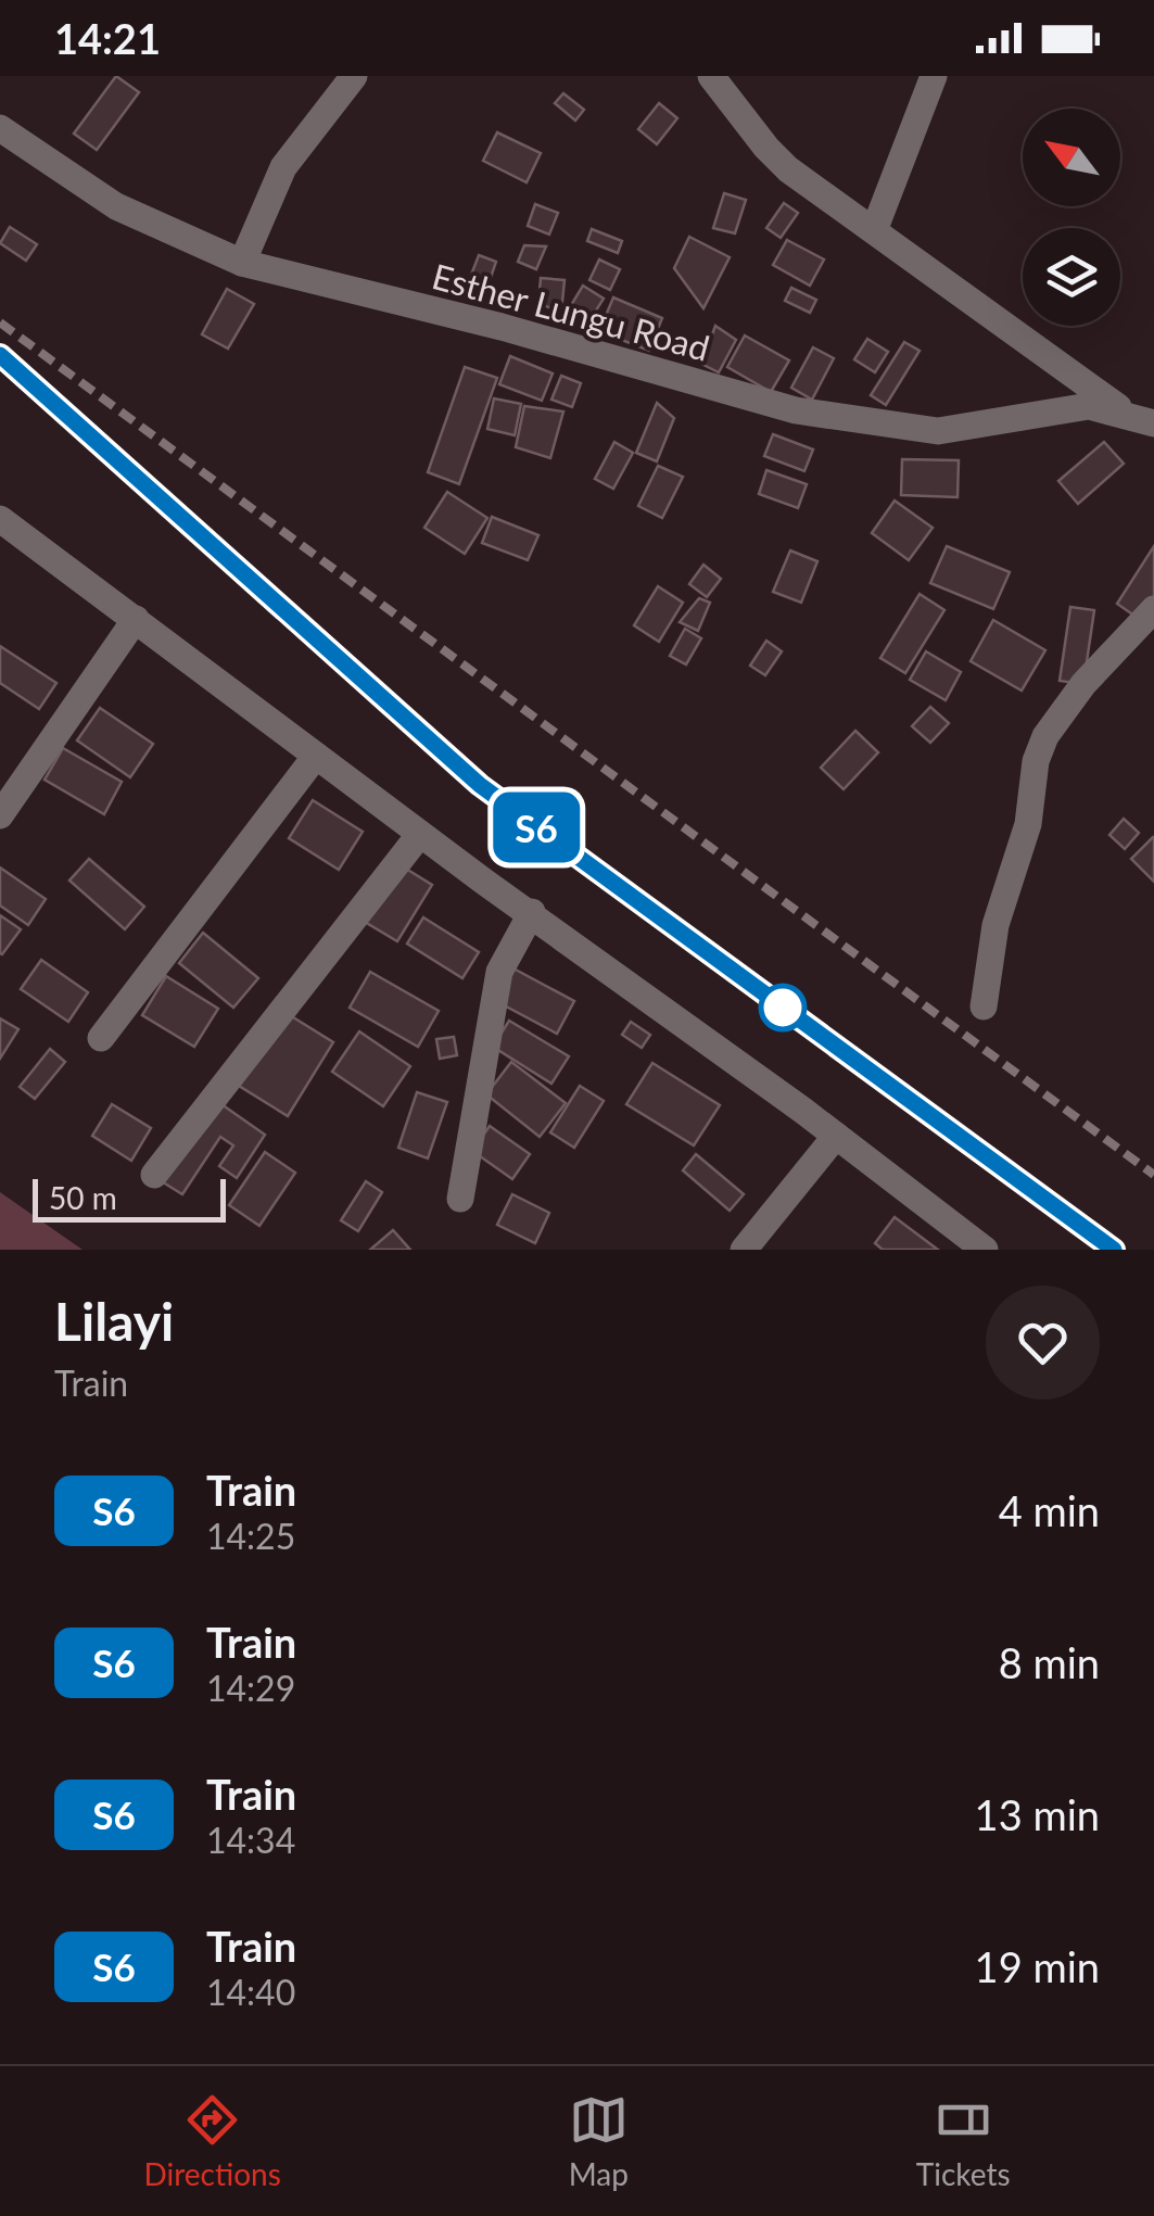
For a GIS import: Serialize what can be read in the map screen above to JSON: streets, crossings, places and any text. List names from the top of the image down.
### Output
{
  "streets": {
    "street": ["Esther Lungu Road"]
  },
  "scale_bar": "50 m",
  "north": "top left",
  "page": {
    "status": "14:21",
    "on_map": "S6",
    "scale": "50 m",
    "heading": ["Lilayi", "Train"],
    "list": [
      {
        "mark": "S6",
        "name": "Train",
        "note": "14:25",
        "value": "4 min"
      },
      {
        "mark": "S6",
        "name": "Train",
        "note": "14:29",
        "value": "8 min"
      },
      {
        "mark": "S6",
        "name": "Train",
        "note": "14:34",
        "value": "13 min"
      },
      {
        "mark": "S6",
        "name": "Train",
        "note": "14:40",
        "value": "19 min"
      }
    ],
    "tabs": ["Directions", "Map", "Tickets"]
  }
}
